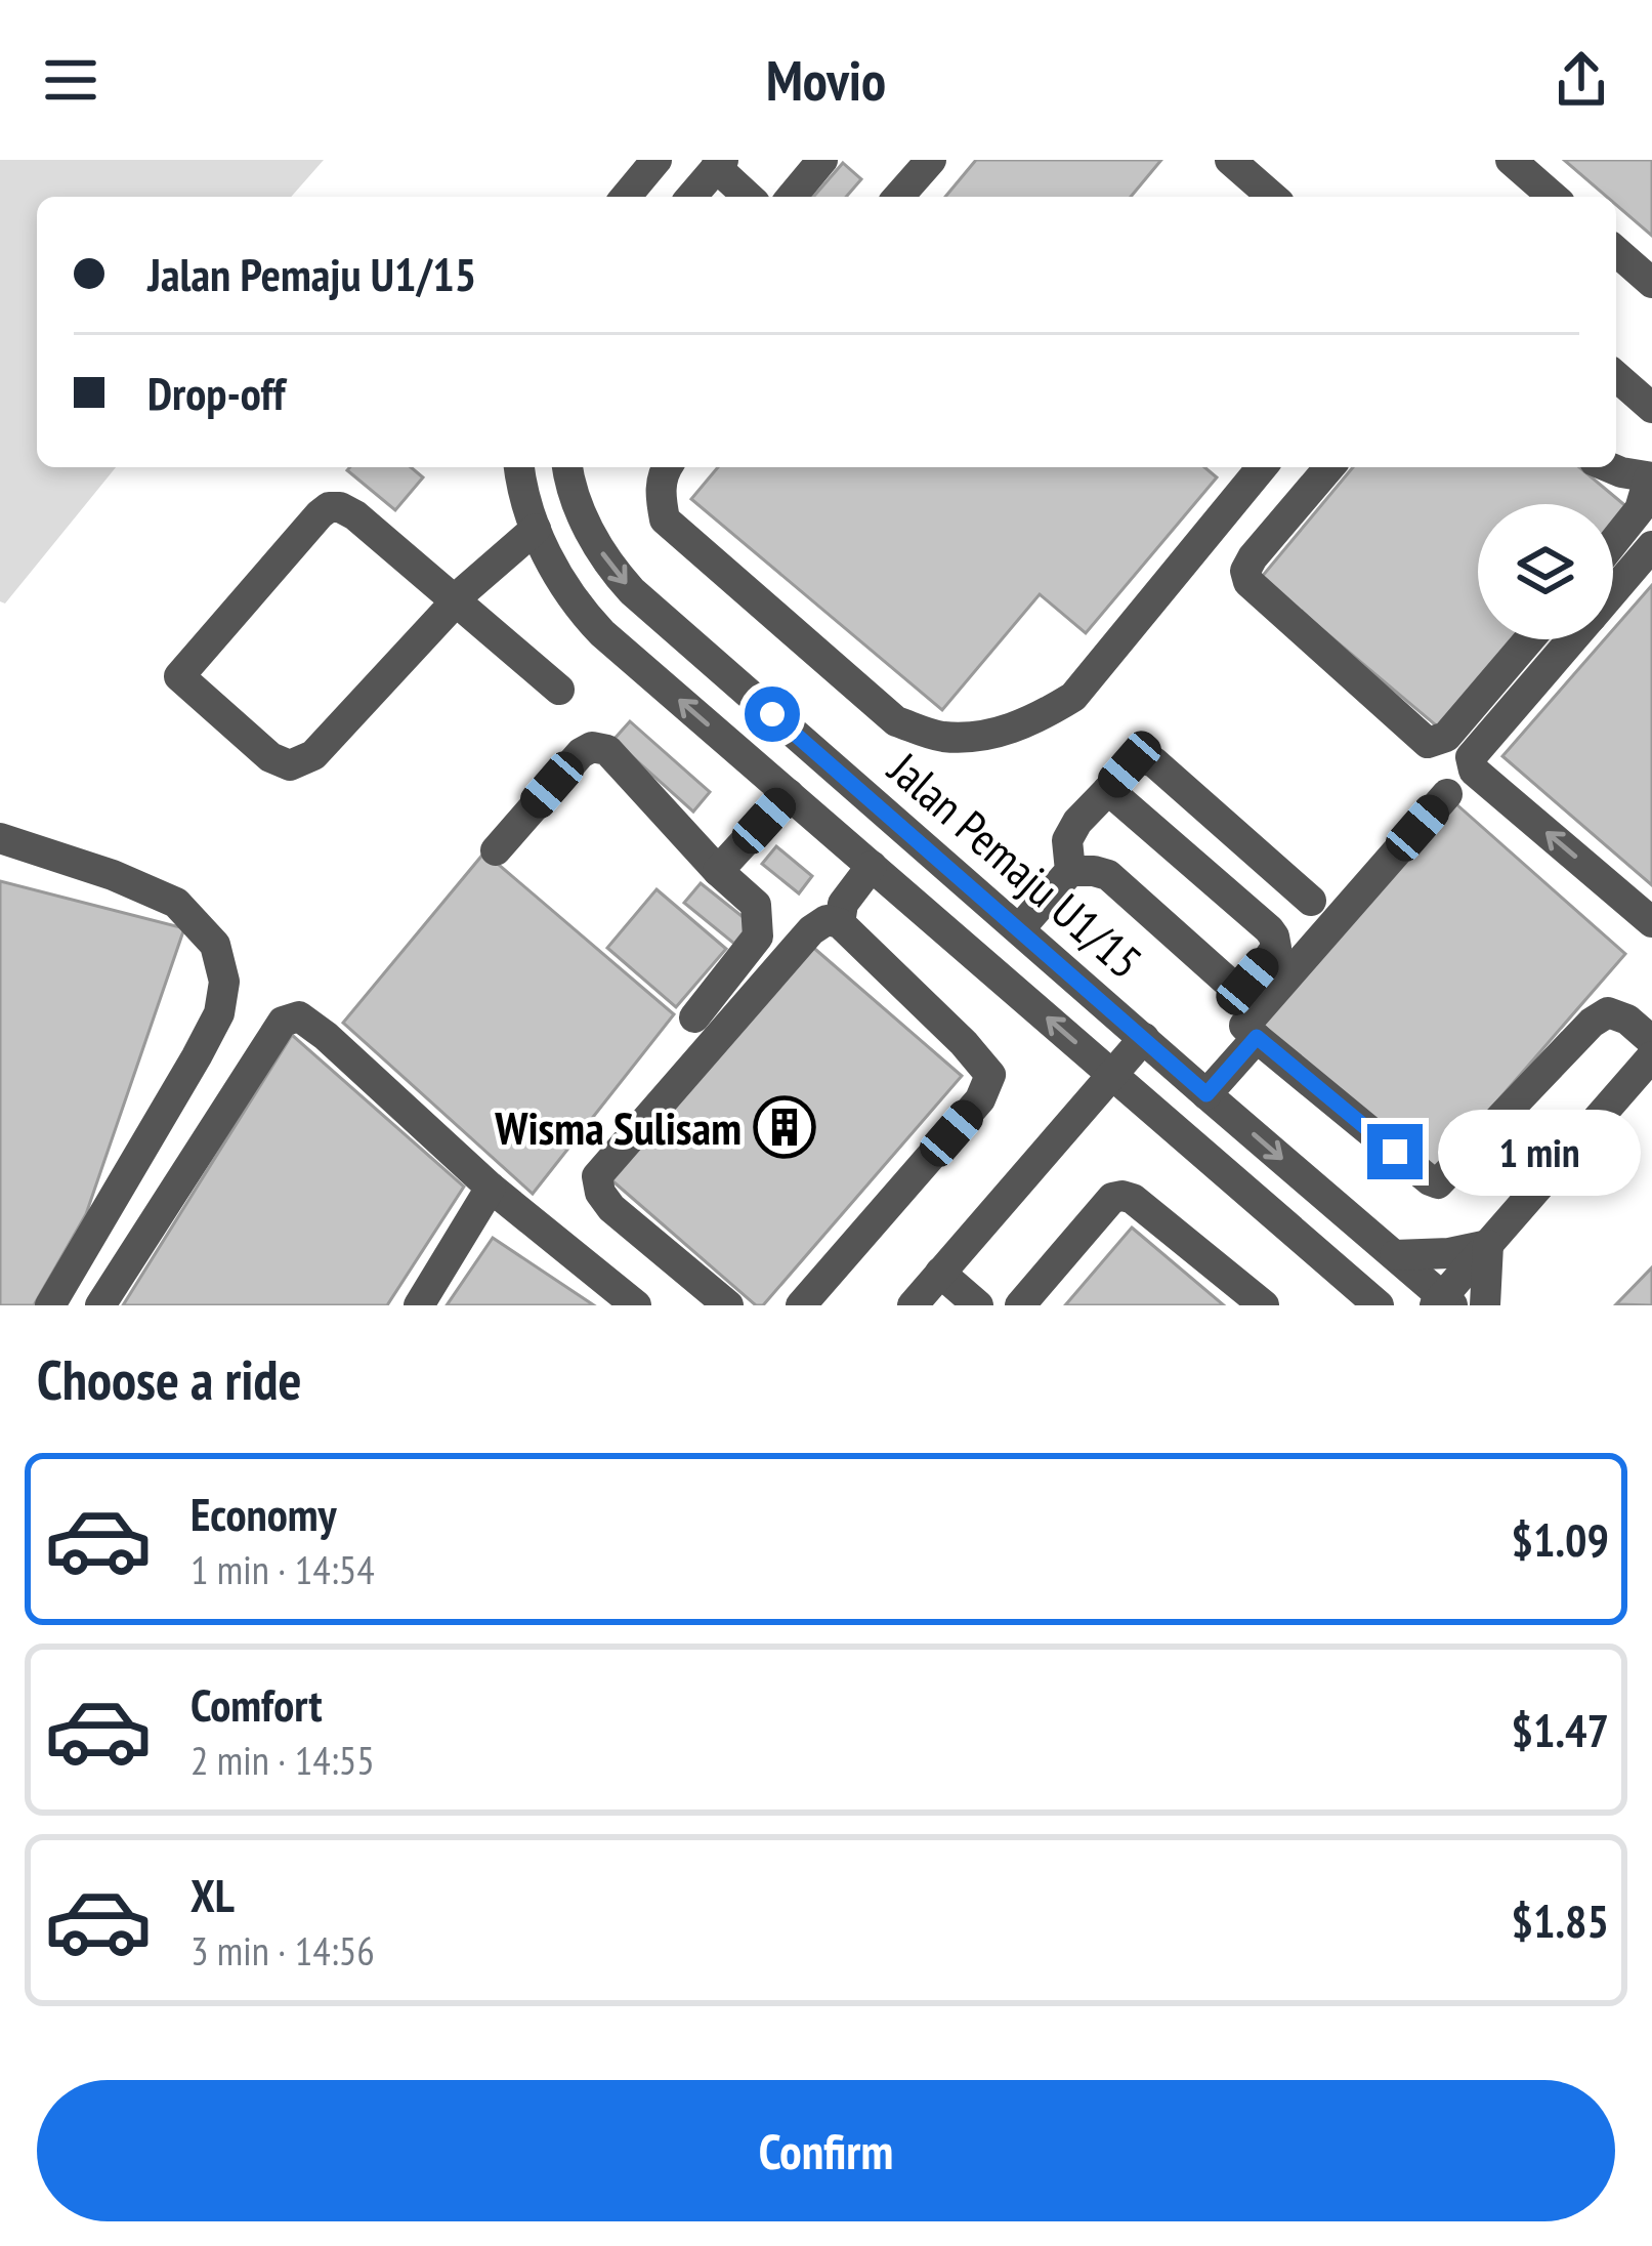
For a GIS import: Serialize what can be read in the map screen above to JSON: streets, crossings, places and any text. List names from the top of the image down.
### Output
{
  "streets": {
    "street": ["Jalan Pemaju U1/15"]
  },
  "places": {
    "building": ["Wisma Sulisam"]
  },
  "page": {
    "header": "Movio",
    "banner": ["Jalan Pemaju U1/15", "Drop-off"],
    "bubble": "1 min",
    "heading": "Choose a ride",
    "list": [
      {
        "name": "Economy",
        "note": "1 min · 14:54",
        "value": "$1.09"
      },
      {
        "name": "Comfort",
        "note": "2 min · 14:55",
        "value": "$1.47"
      },
      {
        "name": "XL",
        "note": "3 min · 14:56",
        "value": "$1.85"
      }
    ],
    "buttons": "Confirm"
  }
}
